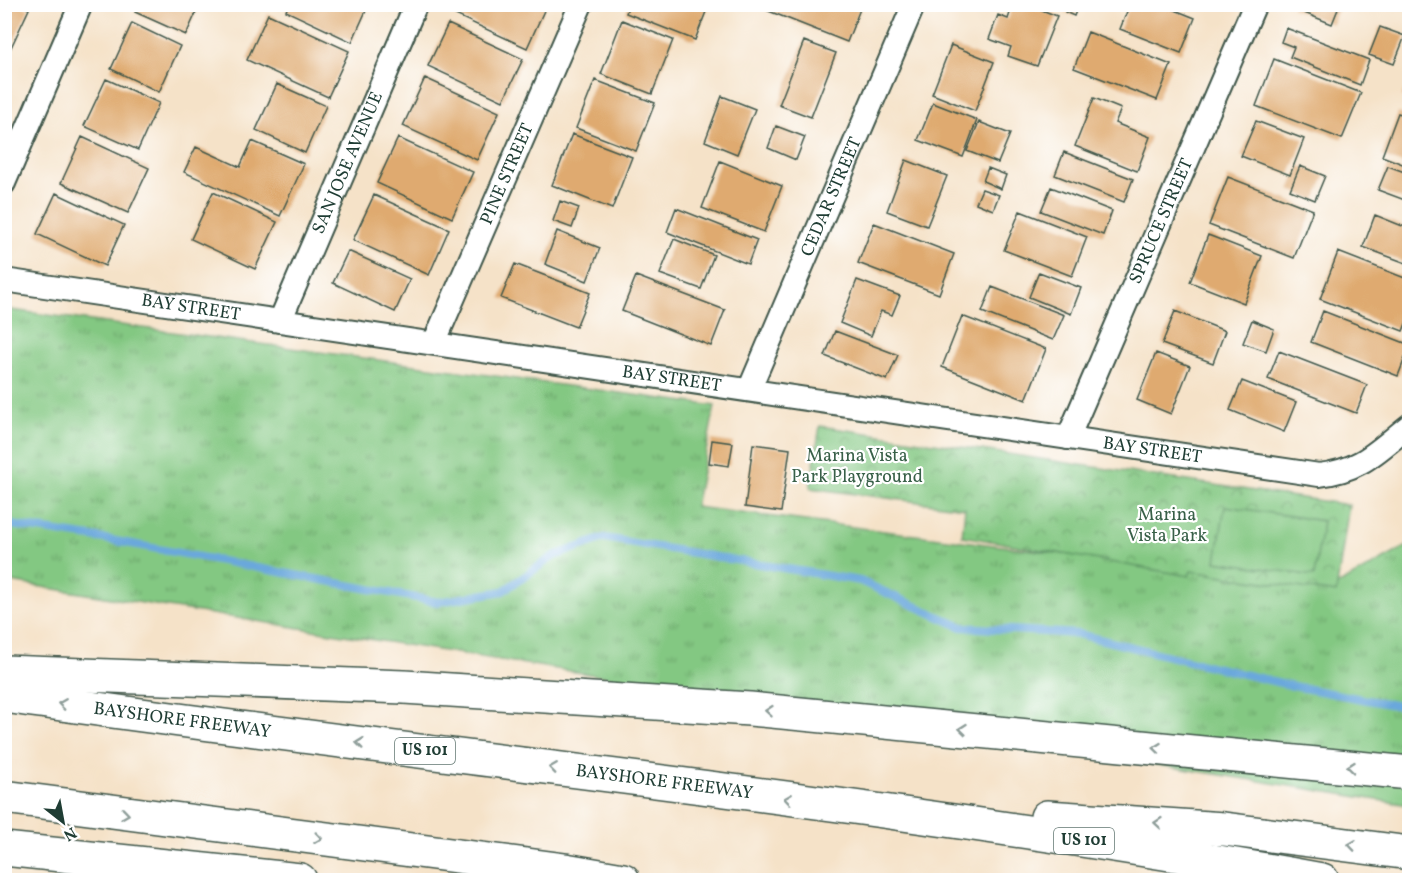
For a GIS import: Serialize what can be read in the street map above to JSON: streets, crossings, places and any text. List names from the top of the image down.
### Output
{
  "streets": {
    "highway": ["BAYSHORE FREEWAY", "US 101"],
    "street": [
      "SAN JOSE AVENUE",
      "PINE STREET",
      "CEDAR STREET",
      "SPRUCE STREET",
      "BAY STREET"
    ]
  },
  "crossings": [
    ["SAN JOSE AVENUE", "BAY STREET"],
    ["PINE STREET", "BAY STREET"],
    ["CEDAR STREET", "BAY STREET"],
    ["SPRUCE STREET", "BAY STREET"]
  ],
  "parks": ["Marina Vista Park Playground", "Marina Vista Park"],
  "north": "bottom right"
}
